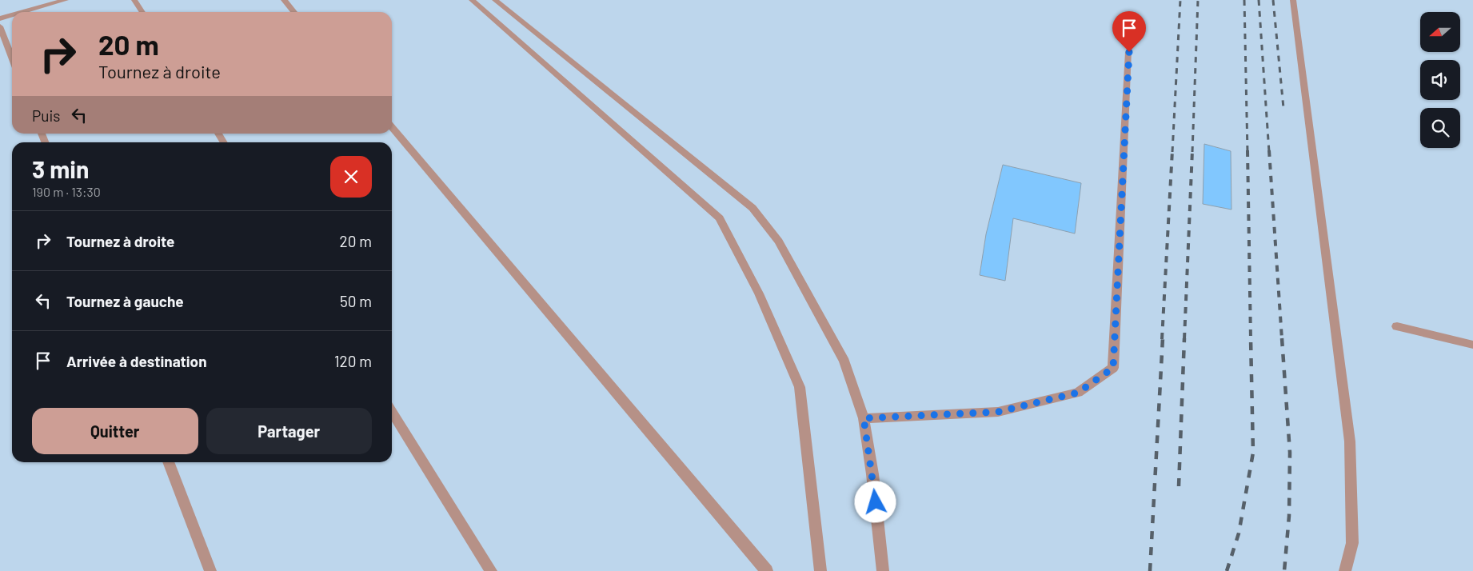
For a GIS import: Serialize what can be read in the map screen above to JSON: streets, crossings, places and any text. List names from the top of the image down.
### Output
{
  "north": "left",
  "page": {
    "turn": ["20 m", "Tournez à droite"],
    "then": "Puis",
    "heading": ["3 min", "190 m · 13:30"],
    "list": [
      {
        "name": "Tournez à droite",
        "value": "20 m"
      },
      {
        "name": "Tournez à gauche",
        "value": "50 m"
      },
      {
        "name": "Arrivée à destination",
        "value": "120 m"
      }
    ],
    "buttons": ["Quitter", "Partager"]
  }
}
